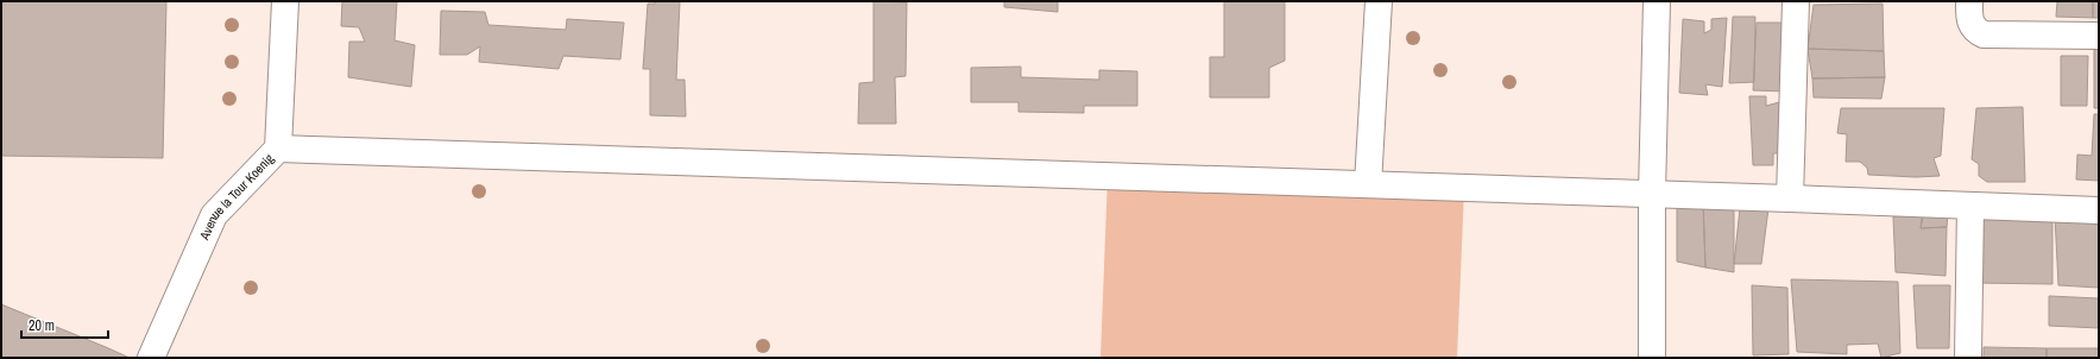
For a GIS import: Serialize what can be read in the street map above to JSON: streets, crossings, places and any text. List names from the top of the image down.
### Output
{
  "streets": {
    "street": ["Avenue la Tour Koenig"]
  },
  "scale_bar": "20 m"
}
